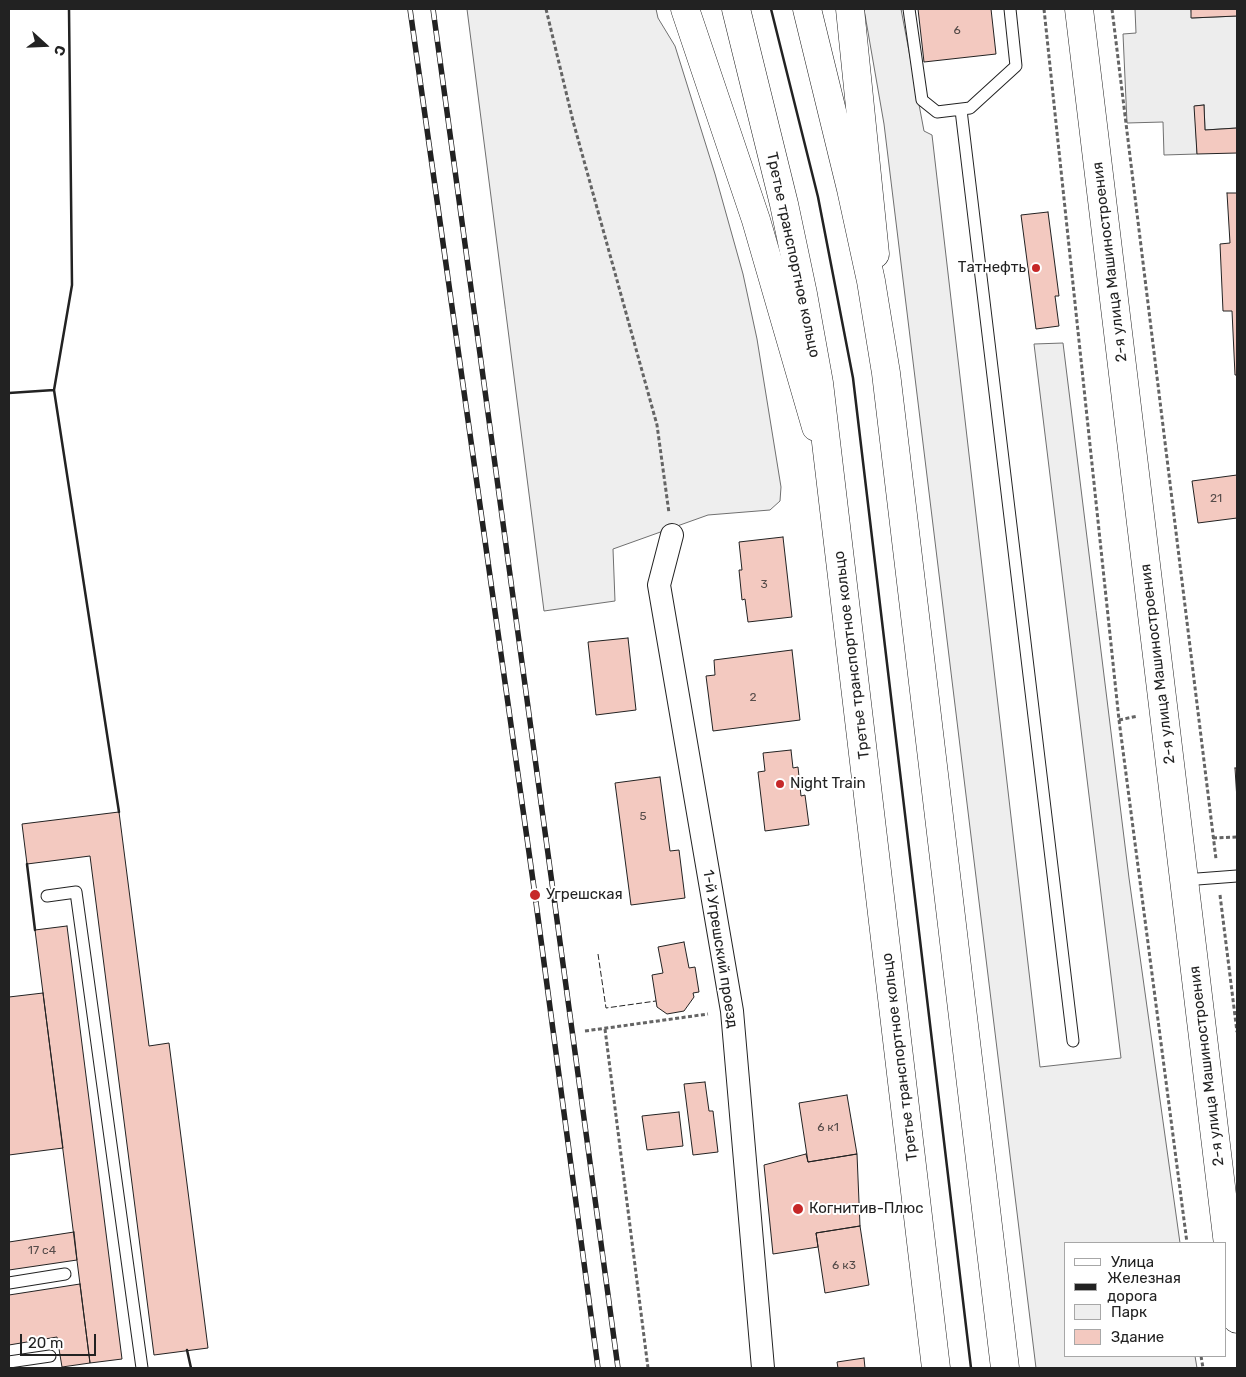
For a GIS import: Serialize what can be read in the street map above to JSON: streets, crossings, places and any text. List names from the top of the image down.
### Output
{
  "streets": {
    "main road": ["Третье транспортное кольцо", "2-я улица Машиностроения"],
    "street": ["1-й Угрешский проезд"]
  },
  "places": [
    "Татнефть",
    "Night Train",
    "Угрешская",
    "Когнитив-Плюс"
  ],
  "house_numbers": [
    "6",
    "21",
    "3",
    "2",
    "5",
    "6 к1",
    "17 с4",
    "6 к3"
  ],
  "legend": [
    "Улица",
    "Железная дорога",
    "Парк",
    "Здание"
  ],
  "scale_bar": "20 m",
  "north": "right"
}
